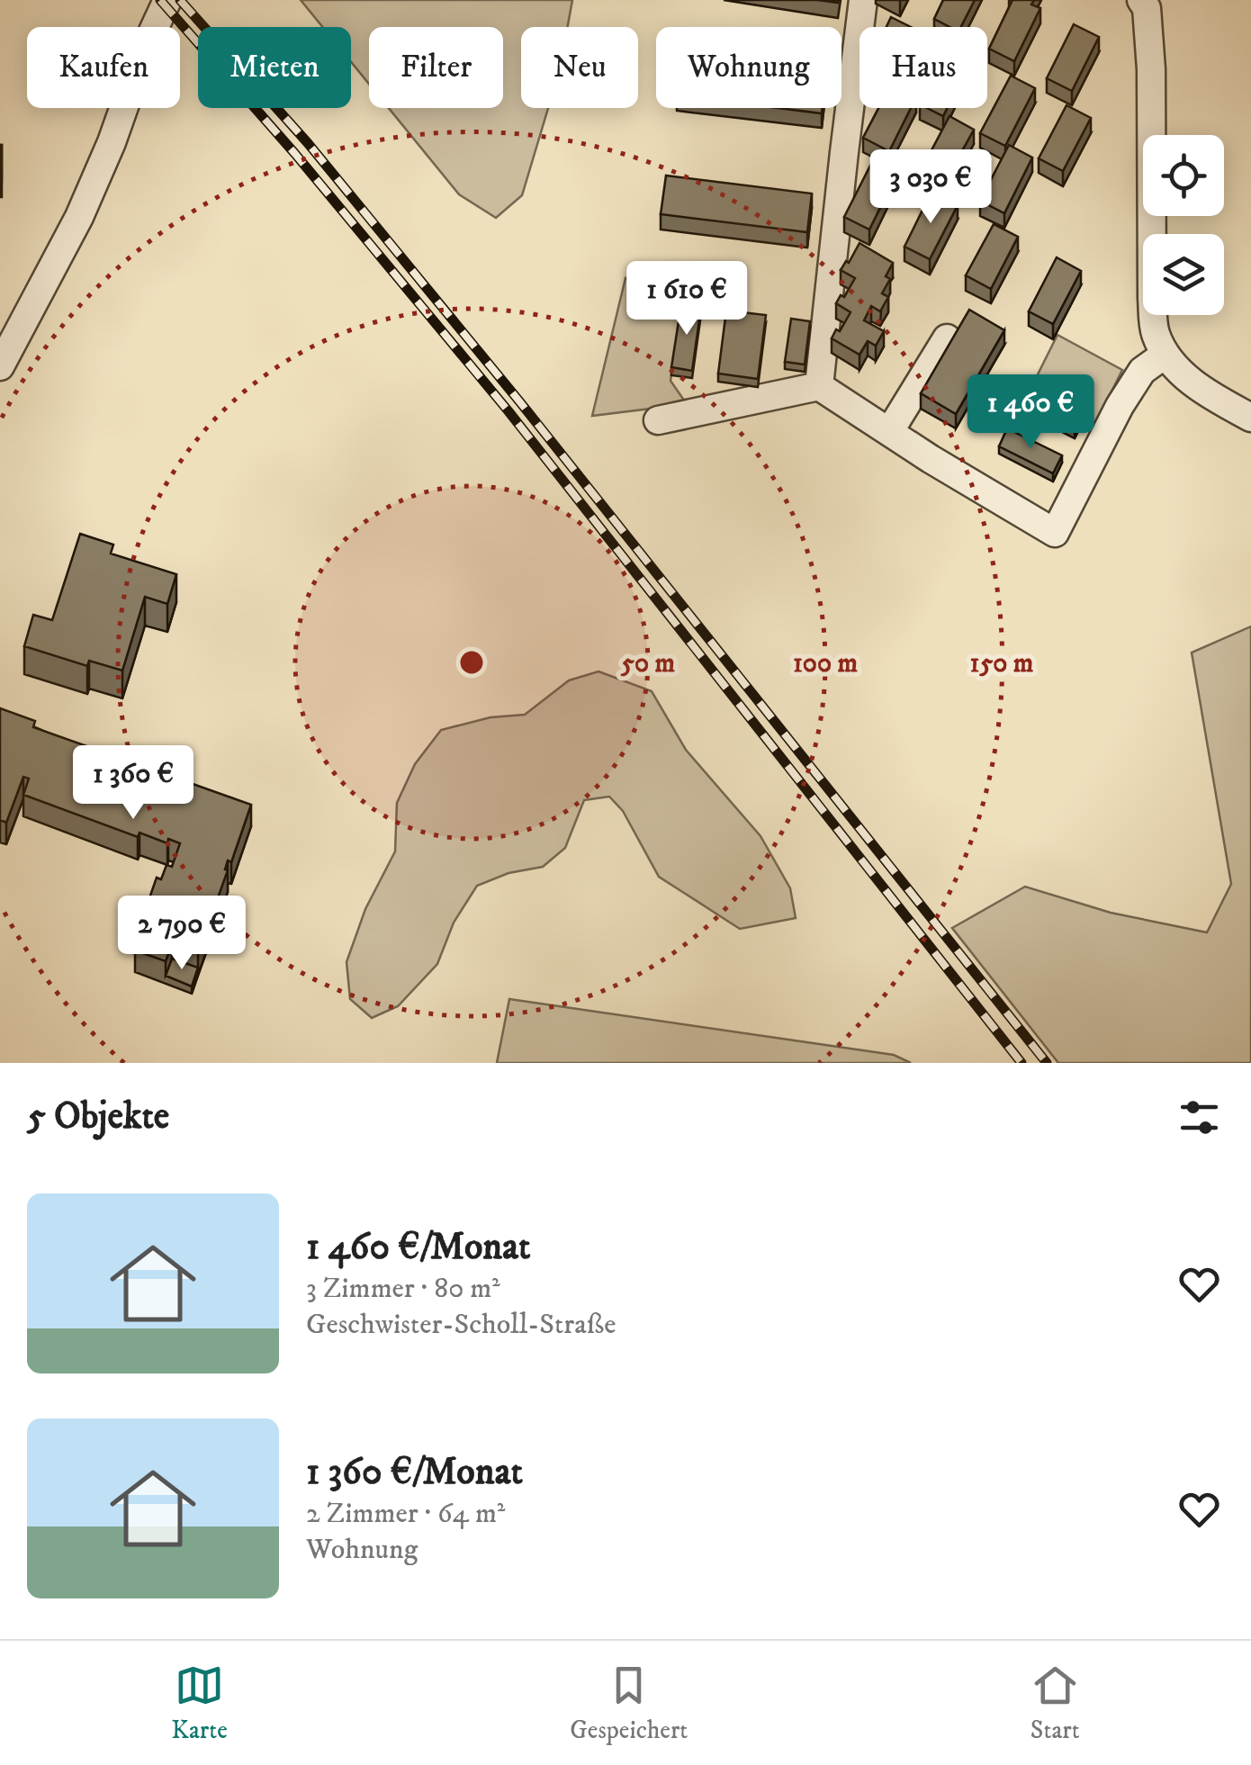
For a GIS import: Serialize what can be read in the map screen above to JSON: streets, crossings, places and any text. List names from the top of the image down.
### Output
{
  "page": {
    "chip": [
      "Kaufen",
      "Mieten",
      "Filter",
      "Neu",
      "Wohnung",
      "Haus"
    ],
    "price": [
      "3 030 €",
      "1 610 €",
      "1 460 €",
      "1 360 €",
      "2 790 €"
    ],
    "heading": "5 Objekte",
    "list": [
      {
        "name": "1 460 €/Monat",
        "note": "3 Zimmer · 80 m² · Geschwister-Scholl-Straße"
      },
      {
        "name": "1 360 €/Monat",
        "note": "2 Zimmer · 64 m² · Wohnung"
      }
    ],
    "tabs": ["Karte", "Gespeichert", "Start"]
  },
  "rings": ["50 m", "100 m", "150 m"]
}
